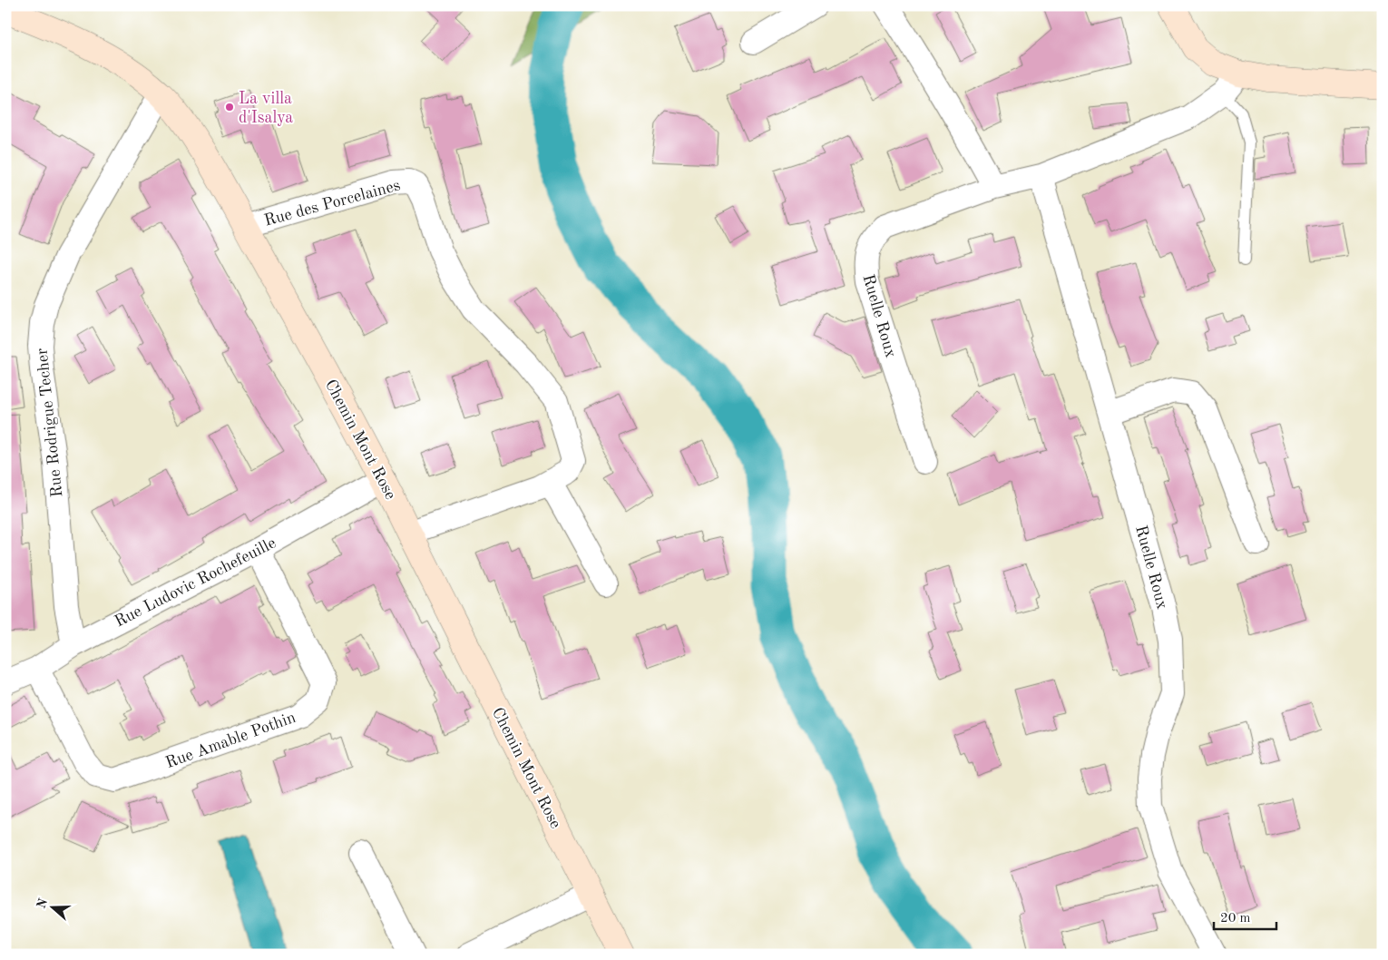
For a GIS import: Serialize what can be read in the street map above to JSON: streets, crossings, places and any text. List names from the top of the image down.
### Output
{
  "streets": {
    "street": [
      "Rue des Porcelaines",
      "Ruelle Roux",
      "Rue Rodrigue Techer",
      "Chemin Mont Rose",
      "Rue Ludovic Rochefeuille",
      "Rue Amable Pothin"
    ]
  },
  "crossings": [
    ["Rue des Porcelaines", "Chemin Mont Rose"],
    ["Rue Rodrigue Techer", "Chemin Mont Rose"],
    ["Rue Rodrigue Techer", "Rue Ludovic Rochefeuille"],
    ["Chemin Mont Rose", "Rue Ludovic Rochefeuille"],
    ["Rue Ludovic Rochefeuille", "Rue Amable Pothin"]
  ],
  "places": ["La villa d'Isalya"],
  "scale_bar": "20 m",
  "north": "left"
}
